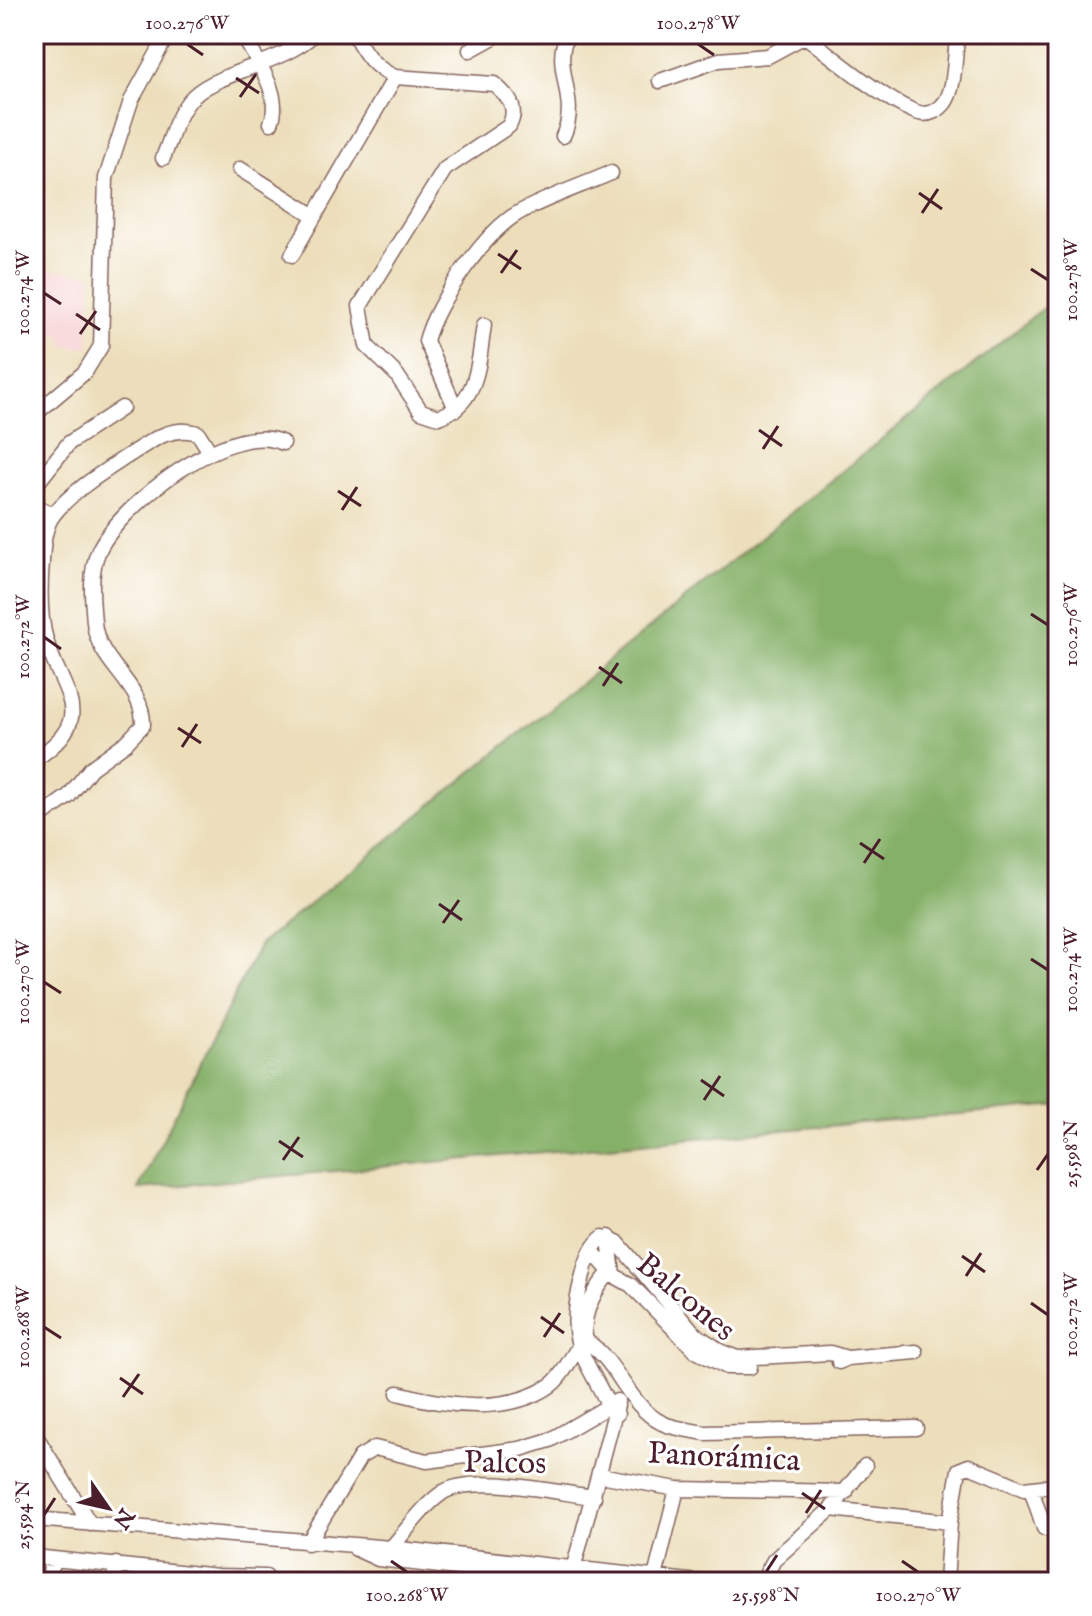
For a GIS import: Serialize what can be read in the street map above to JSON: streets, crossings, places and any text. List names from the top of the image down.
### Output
{
  "streets": {
    "street": ["Balcones", "Panorámica", "Palcos"]
  },
  "north": "bottom right",
  "coordinates": [
    "100.276°W",
    "100.278°W",
    "100.274°W",
    "100.272°W",
    "100.270°W",
    "25.598°N",
    "100.268°W",
    "25.594°N"
  ]
}
